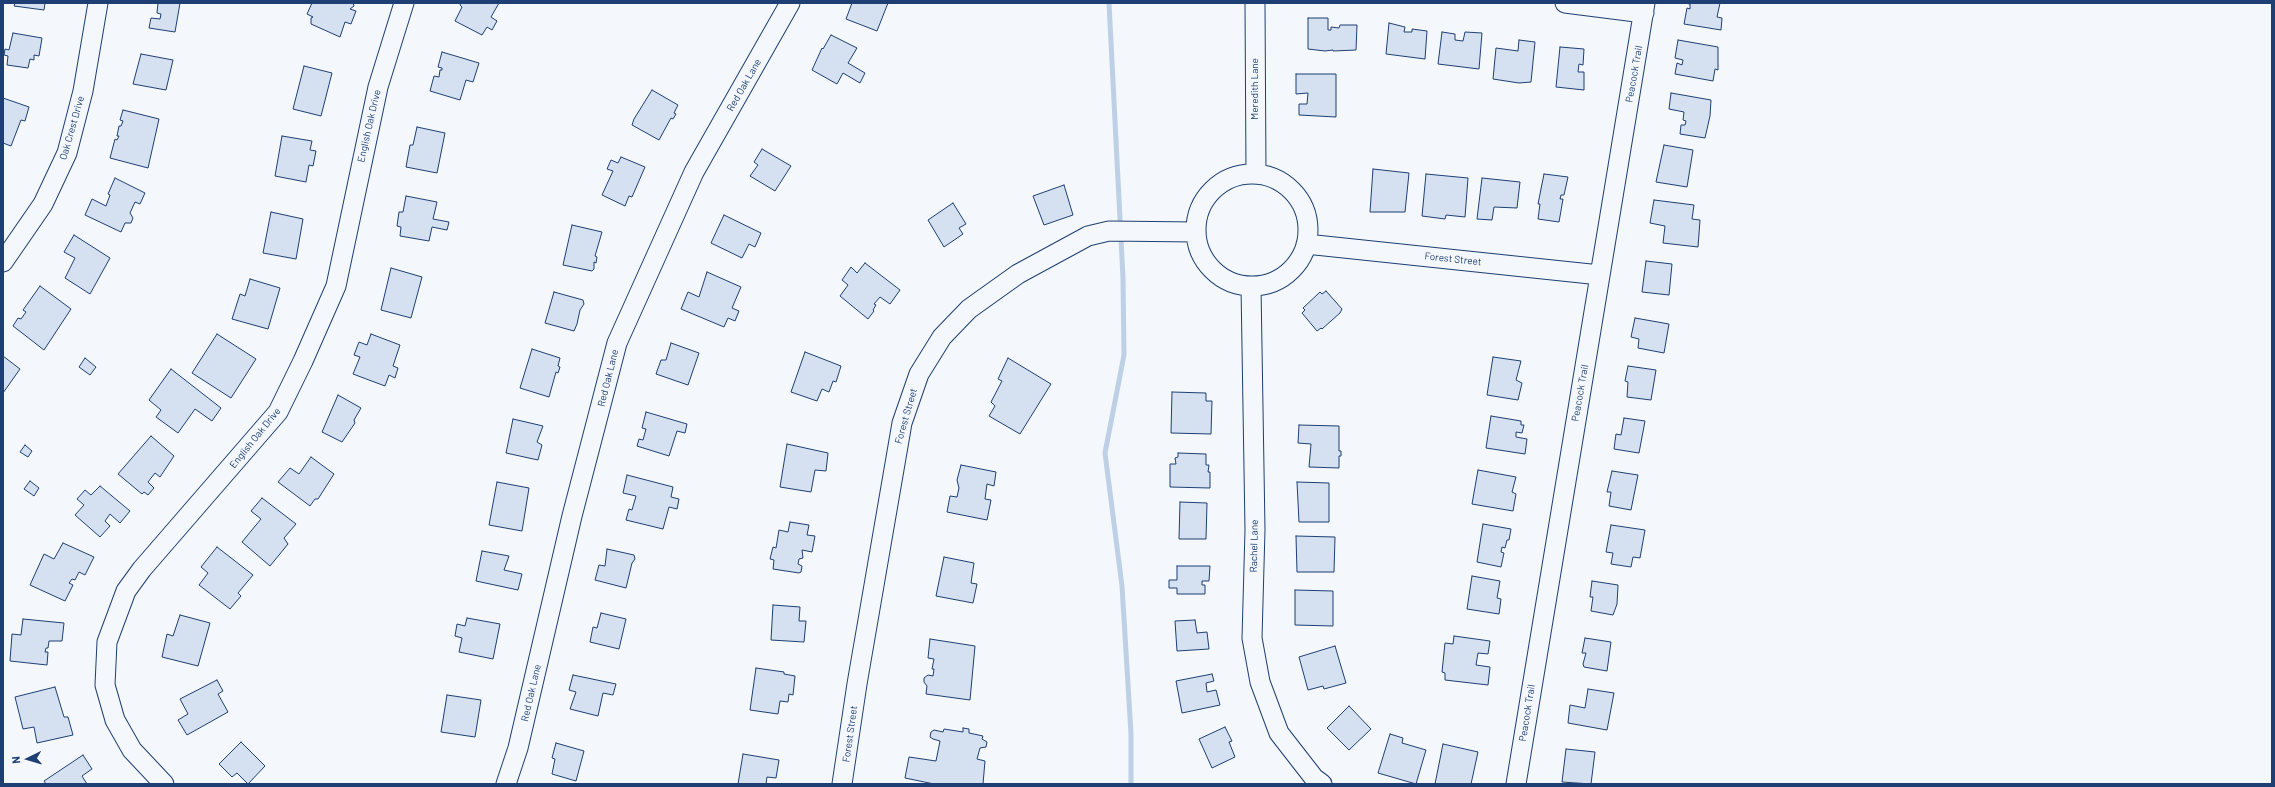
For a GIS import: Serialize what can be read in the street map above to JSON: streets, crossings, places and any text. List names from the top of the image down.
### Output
{
  "streets": {
    "street": [
      "Peacock Trail",
      "Red Oak Lane",
      "Meredith Lane",
      "English Oak Drive",
      "Oak Crest Drive",
      "Forest Street",
      "Rachel Lane"
    ]
  },
  "crossings": [
    ["Peacock Trail", "Forest Street"],
    ["Meredith Lane", "Forest Street"],
    ["Meredith Lane", "Rachel Lane"],
    ["Forest Street", "Rachel Lane"]
  ],
  "north": "left"
}
